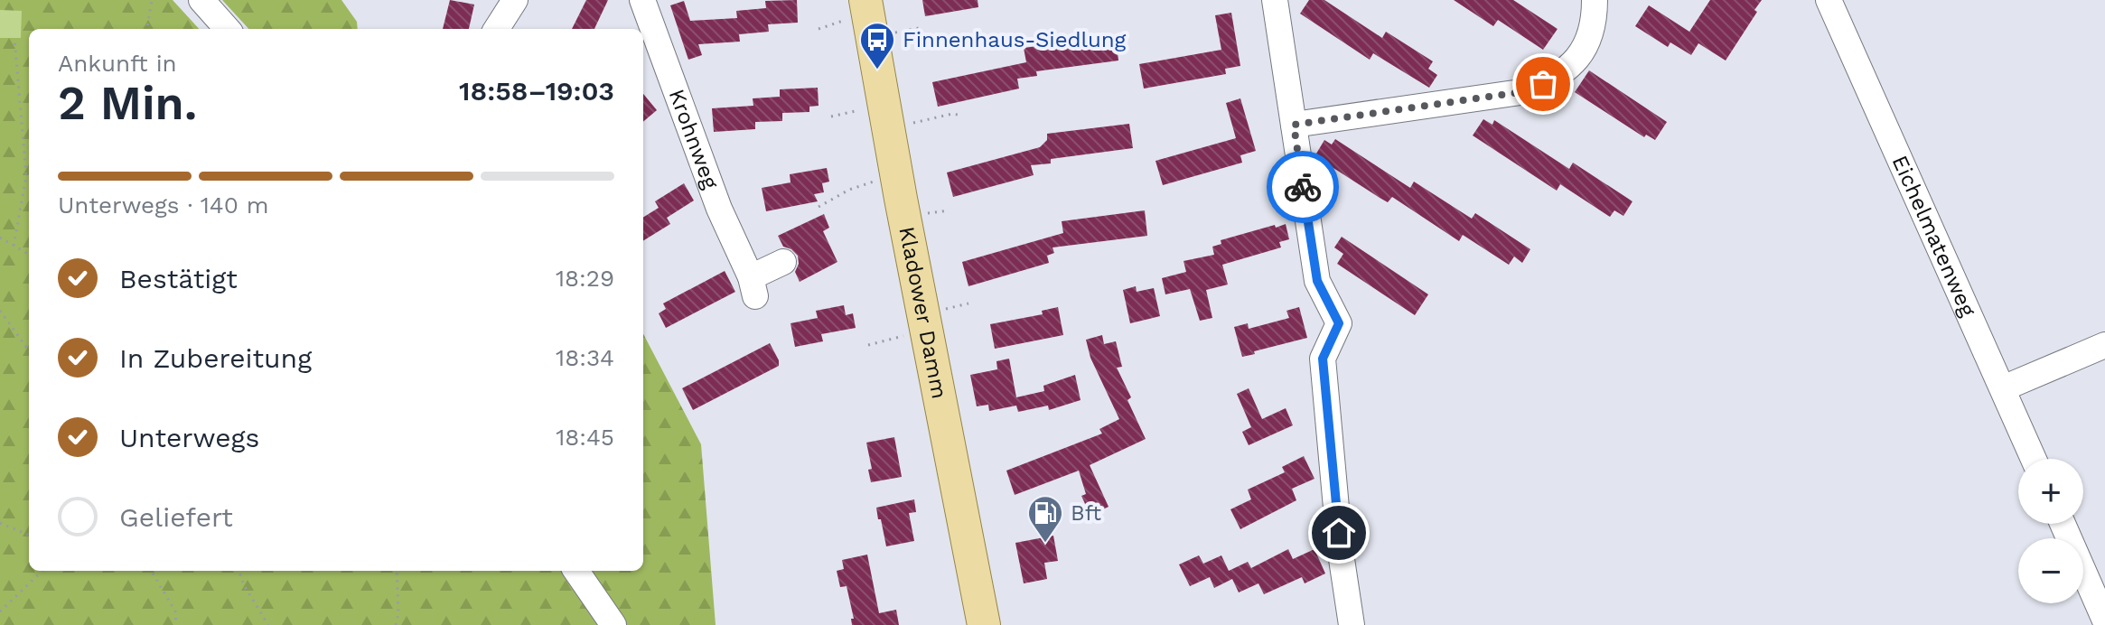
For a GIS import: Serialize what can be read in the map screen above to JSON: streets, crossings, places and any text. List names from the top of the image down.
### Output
{
  "streets": {
    "main road": ["Kladower Damm"],
    "street": ["Krohnweg", "Eichelmatenweg"]
  },
  "places": {
    "bus stop": ["Finnenhaus-Siedlung"],
    "fuel station": ["Bft"]
  },
  "page": {
    "heading": ["2 Min.", "Ankunft in", "18:58–19:03"],
    "bar": "Unterwegs · 140 m",
    "list": [
      ["Bestätigt", "18:29"],
      ["In Zubereitung", "18:34"],
      ["Unterwegs", "18:45"],
      "Geliefert"
    ],
    "map_buttons": ["+", "−"]
  }
}
